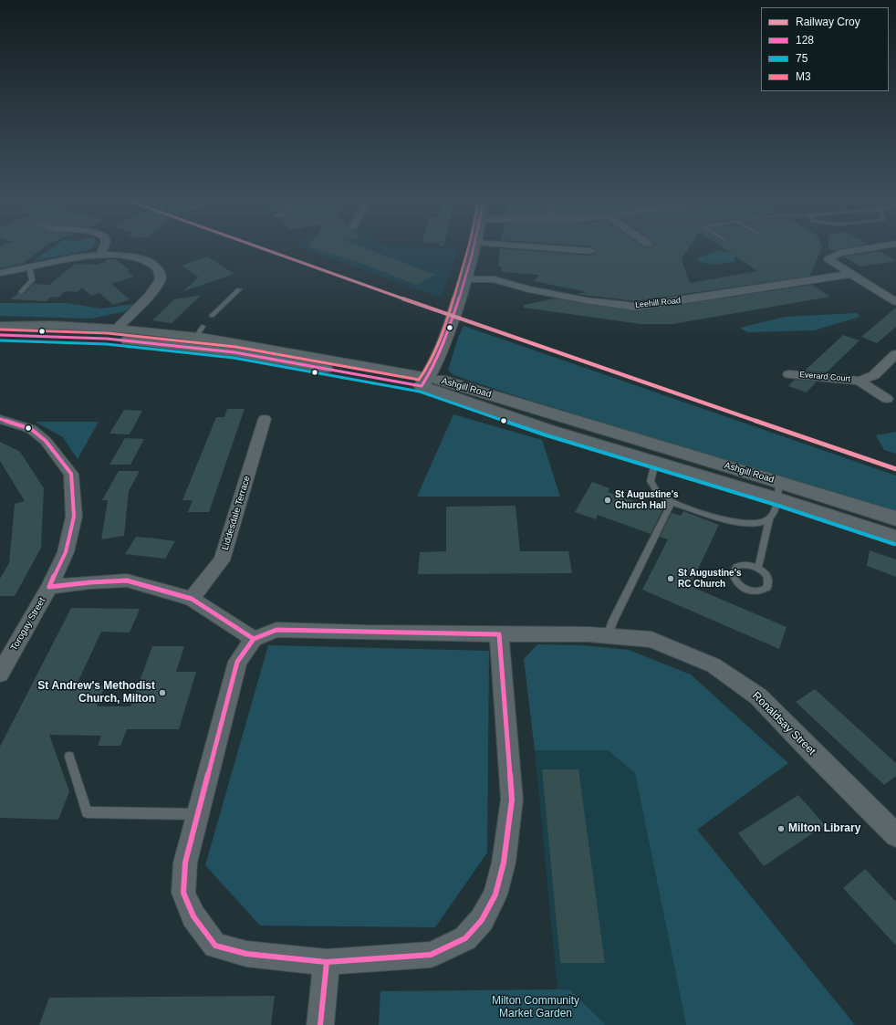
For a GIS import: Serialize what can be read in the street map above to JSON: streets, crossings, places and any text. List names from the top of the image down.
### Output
{
  "streets": {
    "street": [
      "Leehill Road",
      "Everard Court",
      "Ashgill Road",
      "Liddesdale Terrace",
      "Torogay Street",
      "Ronaldsay Street"
    ]
  },
  "parks": ["Milton Community Market Garden"],
  "places": [
    "St Augustine's Church Hall",
    "St Augustine's RC Church",
    "St Andrew's Methodist Church, Milton",
    "Milton Library"
  ],
  "lines": [
    "rail line Croy",
    "transit line 128",
    "transit line M3",
    "transit line 75"
  ],
  "legend": [
    "Railway Croy",
    "128",
    "75",
    "M3"
  ]
}
